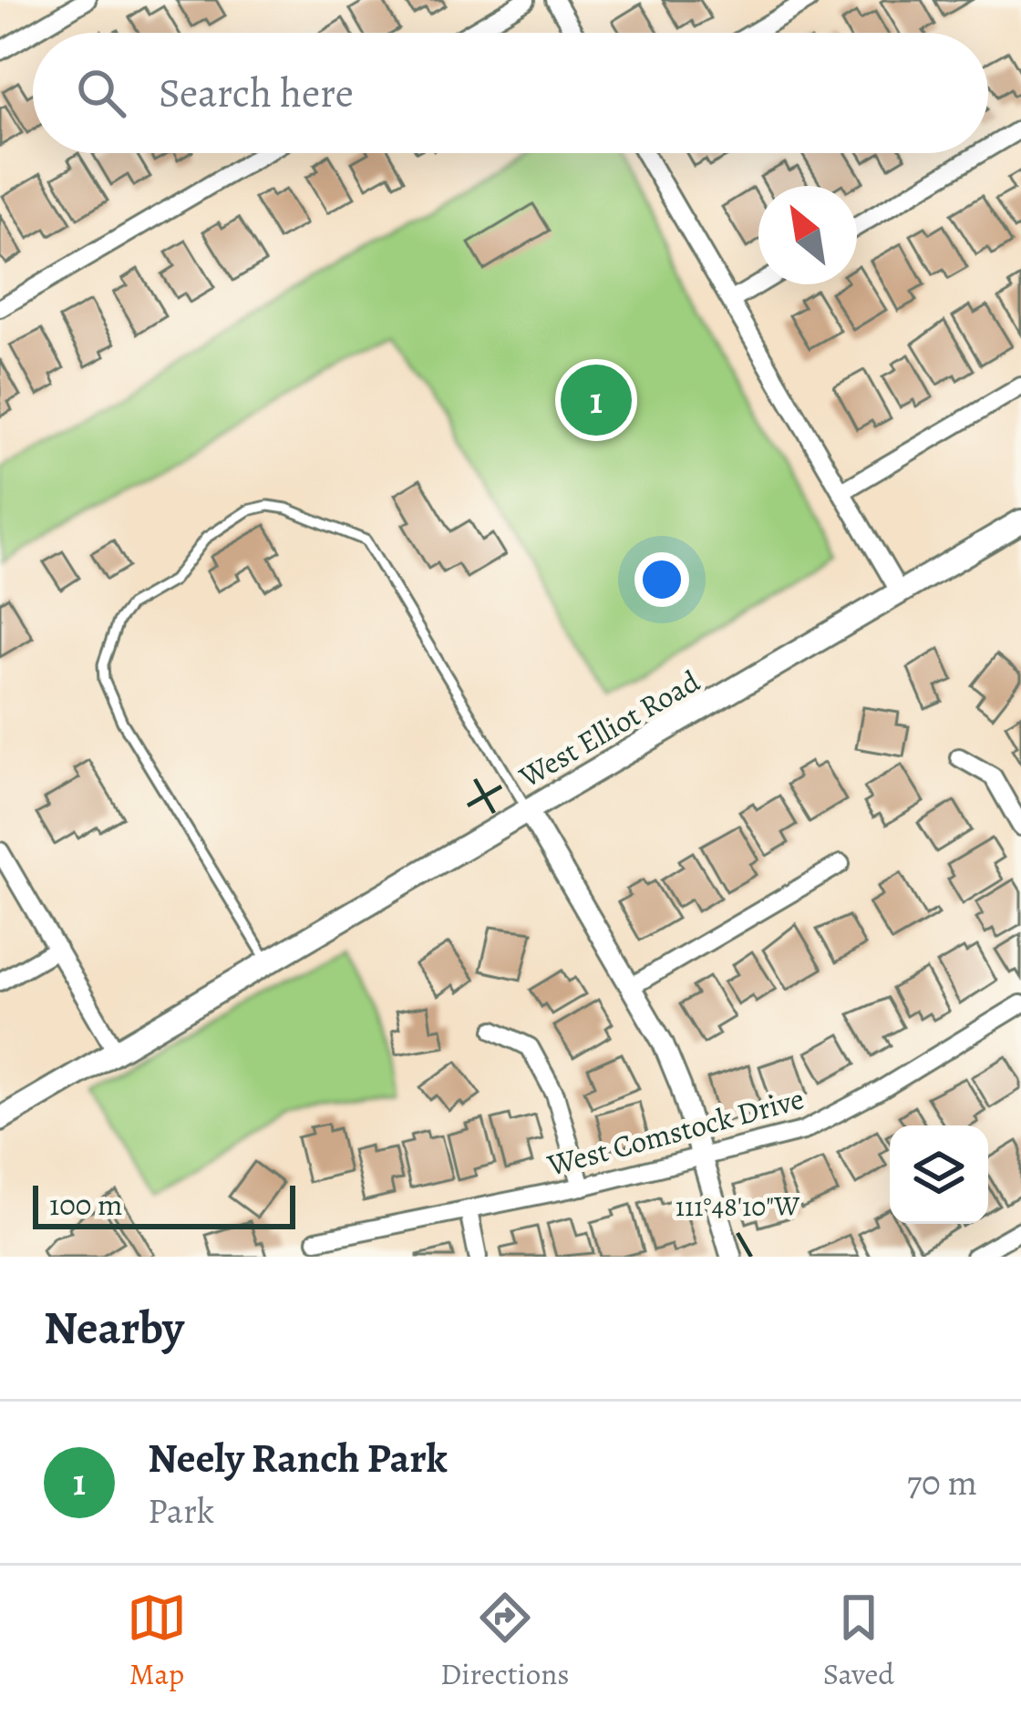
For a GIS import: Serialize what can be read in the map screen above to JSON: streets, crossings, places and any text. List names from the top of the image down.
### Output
{
  "streets": {
    "main road": ["West Elliot Road"],
    "street": ["West Comstock Drive"]
  },
  "scale_bar": "100 m",
  "north": "top left",
  "page": {
    "search": "Search here",
    "pins": "1",
    "scale": "100 m",
    "heading": "Nearby",
    "list": [
      {
        "mark": "1",
        "name": "Neely Ranch Park",
        "note": "Park",
        "value": "70 m"
      }
    ],
    "nav": ["Map", "Directions", "Saved"]
  },
  "coordinates": ["111°48'10\"W"]
}
